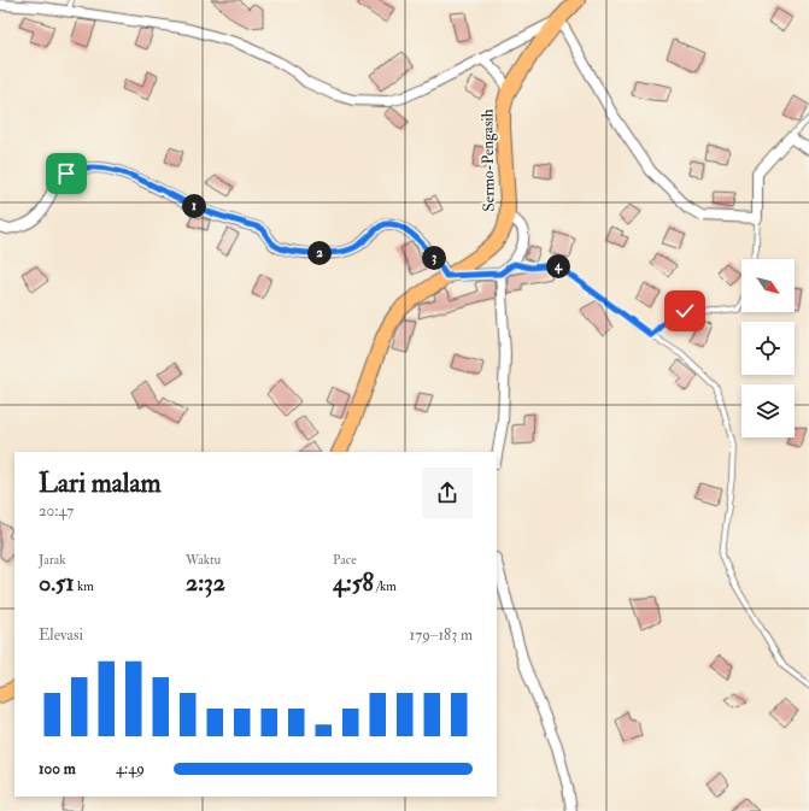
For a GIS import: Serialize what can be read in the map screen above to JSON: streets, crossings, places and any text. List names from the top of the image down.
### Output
{
  "streets": {
    "main road": ["Sermo-Pengasih"]
  },
  "north": "bottom right",
  "page": {
    "pins": [
      "1",
      "2",
      "3",
      "4"
    ],
    "heading": ["Lari malam", "20:47"],
    "stats": [
      ["Jarak", "0.51 km"],
      ["Waktu", "2:32"],
      ["Pace", "4:58 /km"]
    ],
    "chart": ["Elevasi", "179–183 m"],
    "list": [
      {
        "name": "100 m",
        "note": "4:49"
      }
    ]
  }
}
